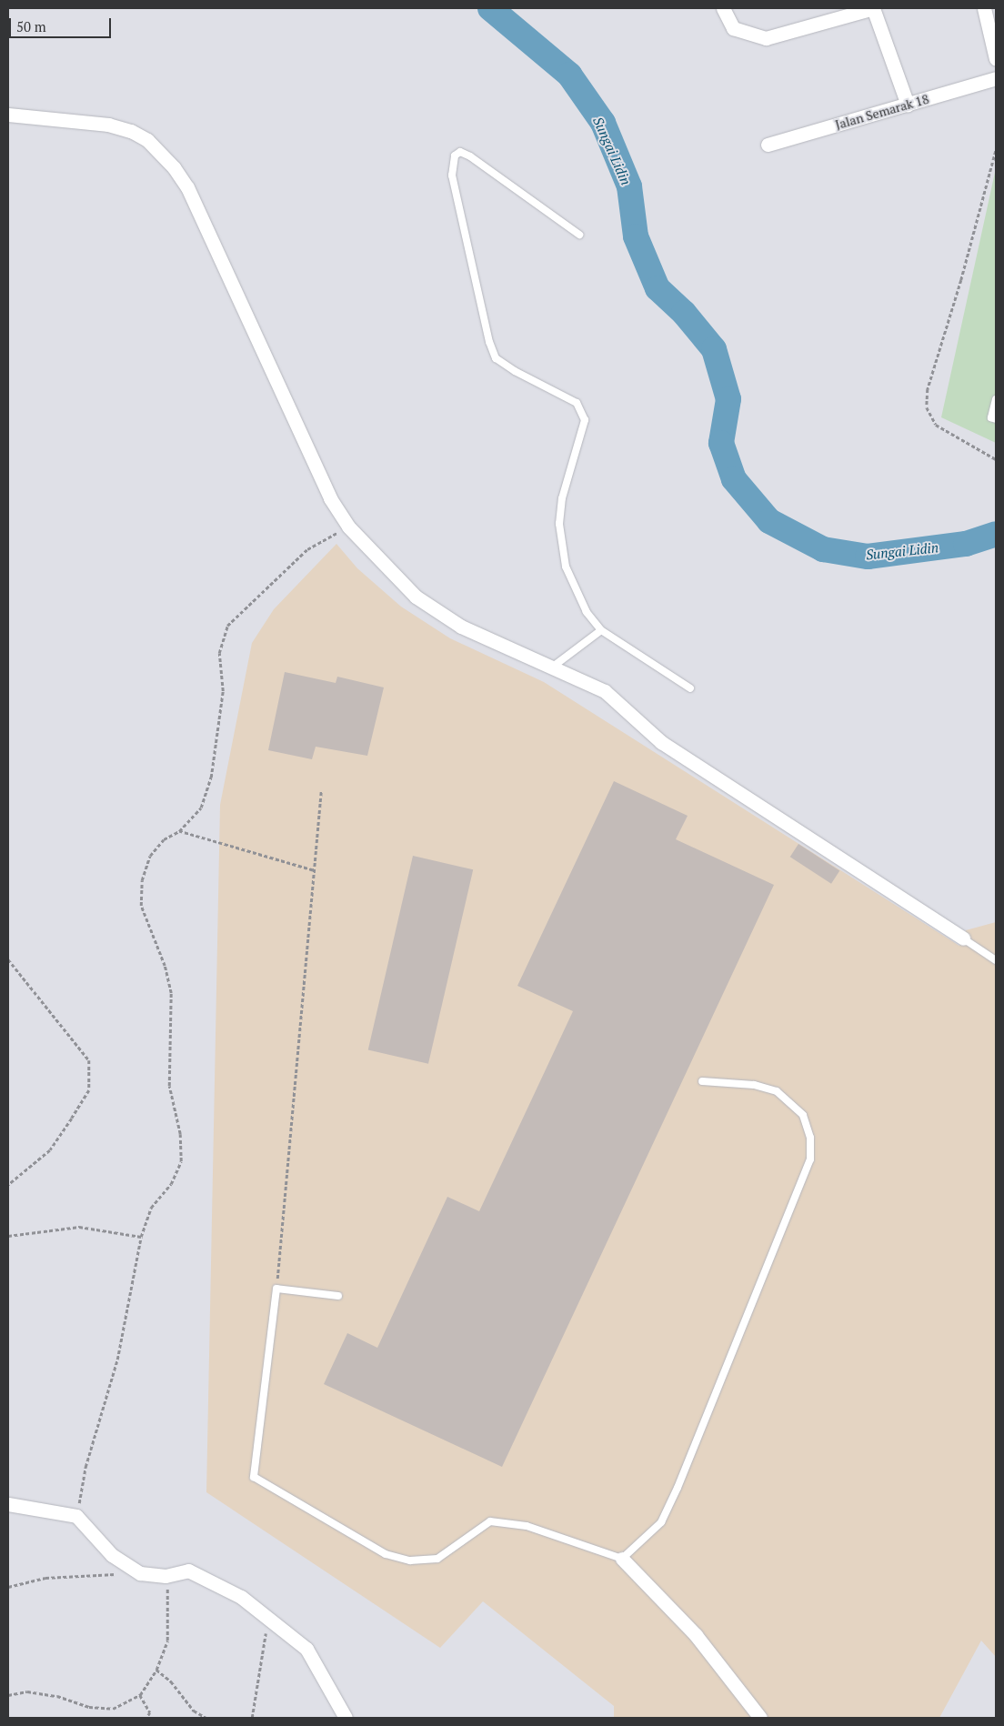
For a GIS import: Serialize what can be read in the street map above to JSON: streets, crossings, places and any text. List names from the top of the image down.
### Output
{
  "streets": {
    "street": ["Jalan Semarak 18"]
  },
  "water": ["Sungai Lidin"],
  "scale_bar": "50 m"
}
